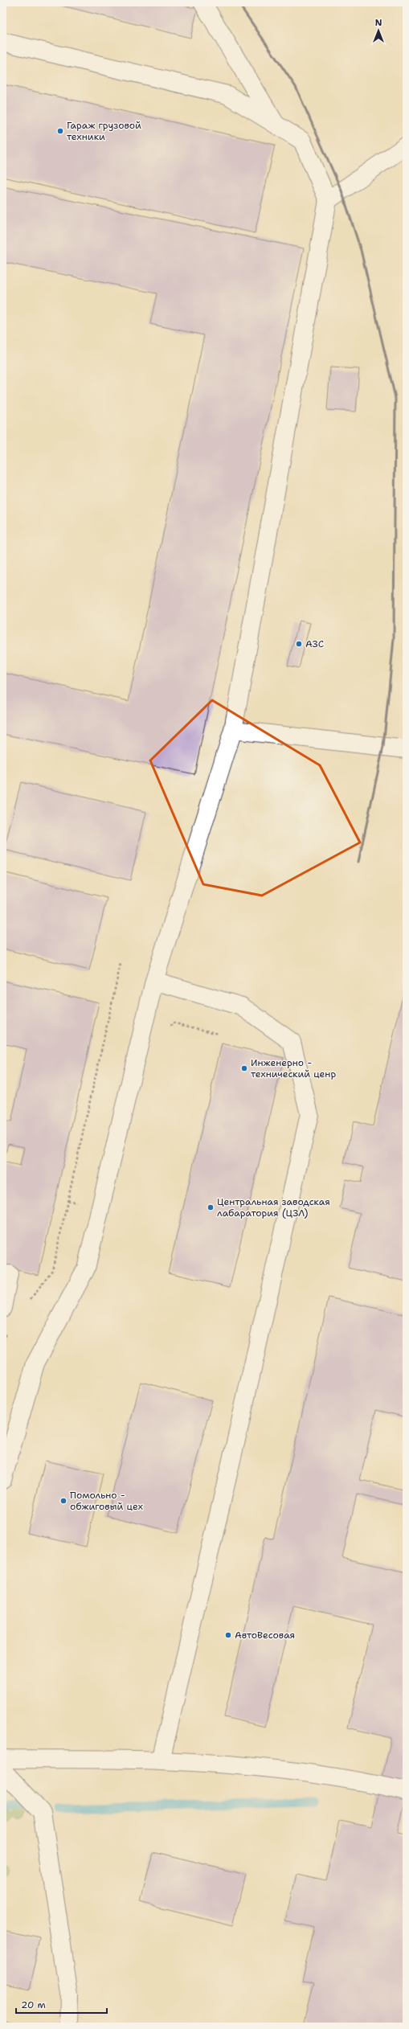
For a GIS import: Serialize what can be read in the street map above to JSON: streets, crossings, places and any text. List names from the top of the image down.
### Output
{
  "places": [
    "Гараж грузовой техники",
    "АЗС",
    "Инженерно - технический ценр",
    "Центральная заводская лабаратория (ЦЗЛ)",
    "Помольно - обжиговый цех",
    "АвтоВесовая"
  ],
  "scale_bar": "20 m",
  "north": "top"
}
